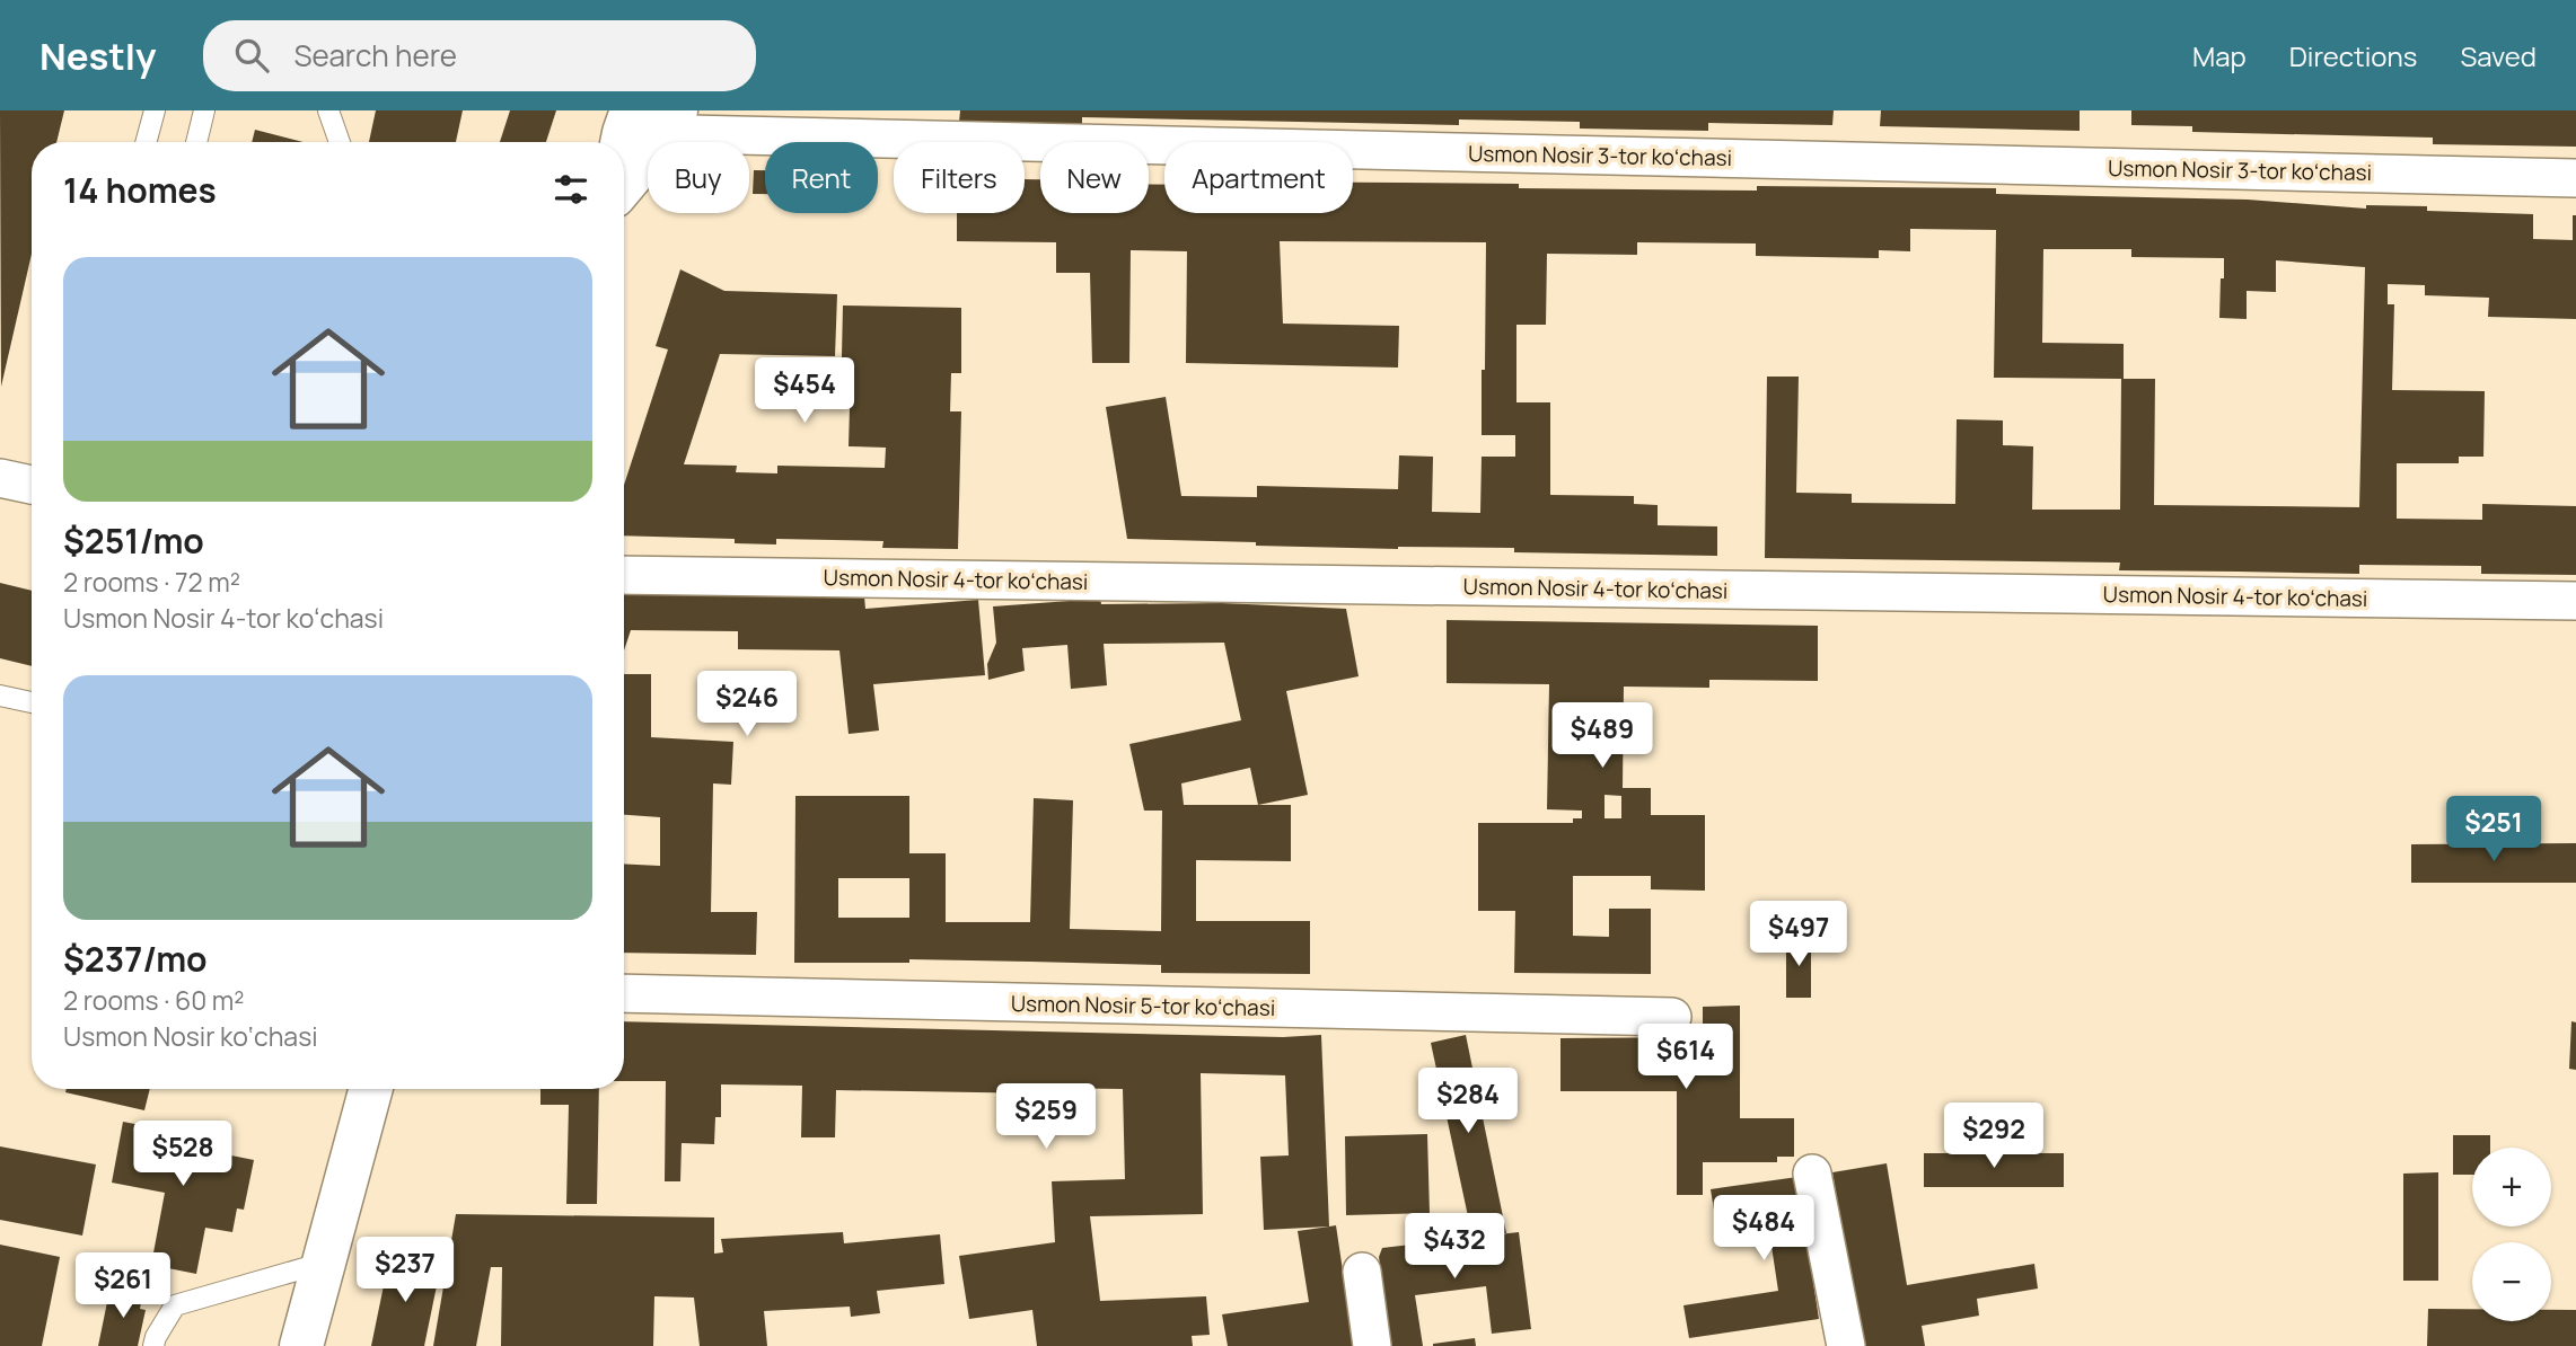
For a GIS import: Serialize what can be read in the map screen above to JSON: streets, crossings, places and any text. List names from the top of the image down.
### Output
{
  "streets": {
    "street": ["Usmon Nosir 3-tor koʻchasi", "Usmon Nosir 4-tor koʻchasi", "Usmon Nosir 5-tor koʻchasi"]
  },
  "page": {
    "header": "Nestly",
    "search": "Search here",
    "nav": ["Map", "Directions", "Saved"],
    "chip": [
      "Buy",
      "Rent",
      "Filters",
      "New",
      "Apartment"
    ],
    "heading": "14 homes",
    "list": [
      {
        "name": "$251/mo",
        "note": "2 rooms · 72 m² · Usmon Nosir 4-tor koʻchasi"
      },
      {
        "name": "$237/mo",
        "note": "2 rooms · 60 m² · Usmon Nosir ko‘chasi"
      }
    ],
    "price": [
      "$454",
      "$246",
      "$489",
      "$251",
      "$497",
      "$614",
      "$284",
      "$259",
      "$292",
      "$528",
      "$484",
      "$432",
      "$237",
      "$261"
    ],
    "map_buttons": ["+", "−"]
  }
}
